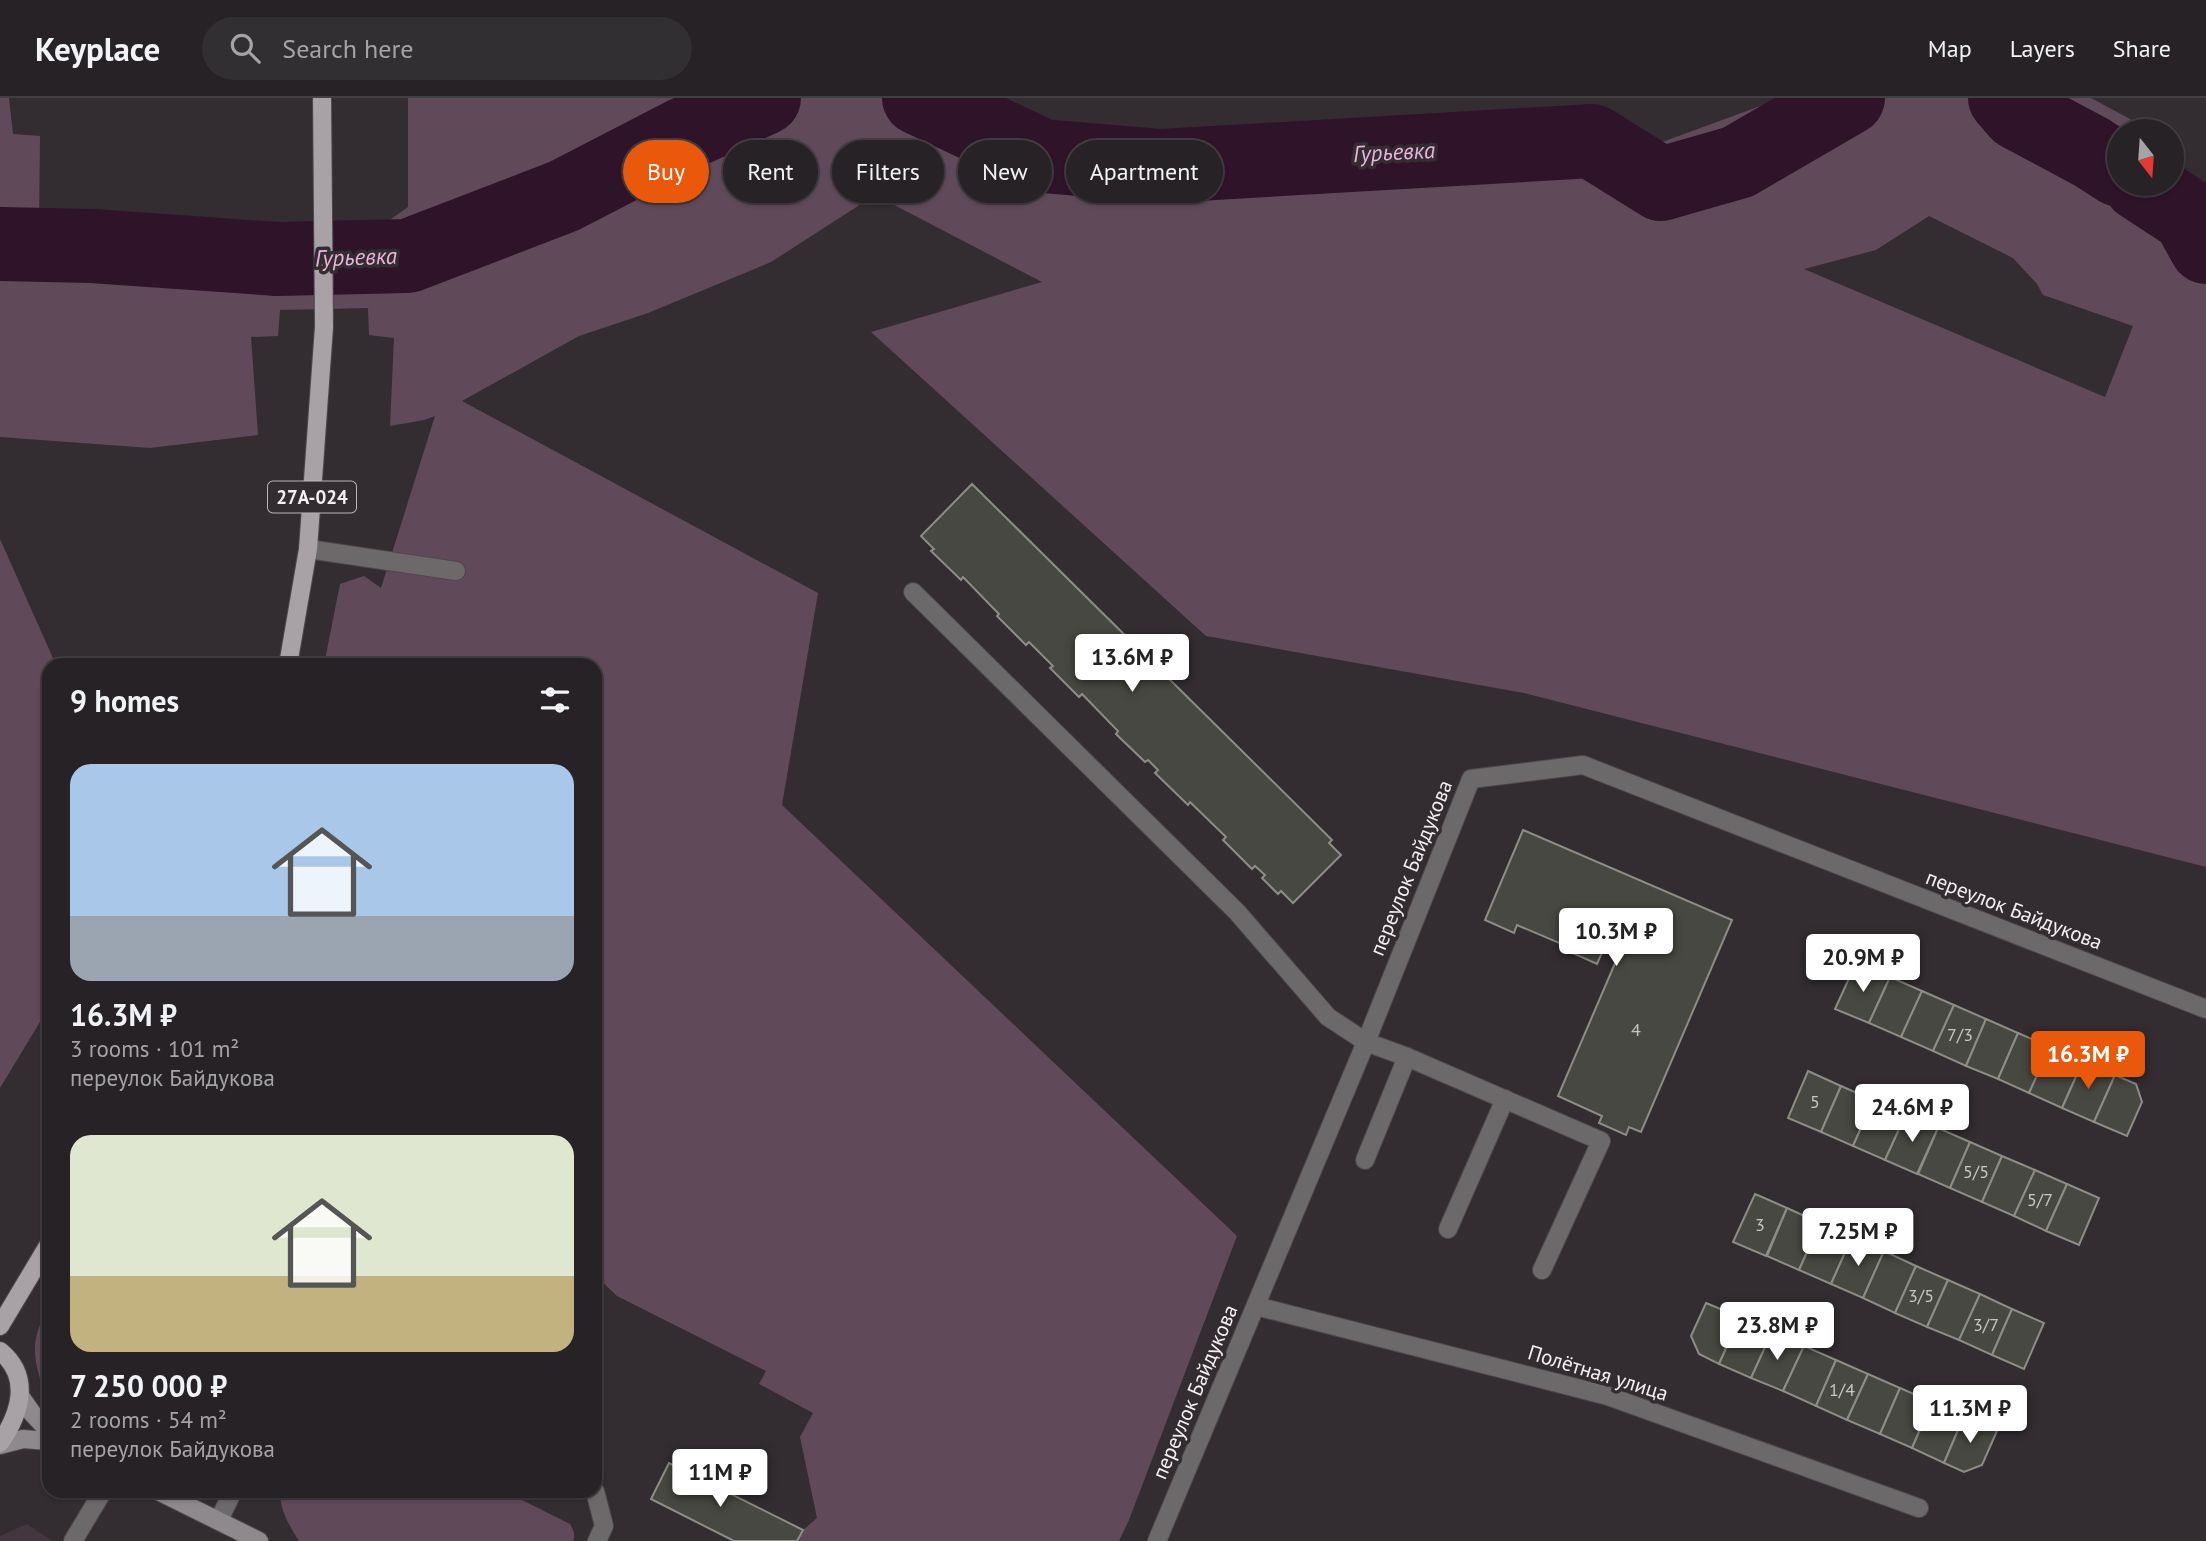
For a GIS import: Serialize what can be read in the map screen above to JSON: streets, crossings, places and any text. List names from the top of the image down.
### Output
{
  "streets": {
    "main road": ["27А-024"],
    "street": ["переулок Байдукова", "Полётная улица"]
  },
  "crossings": [
    ["переулок Байдукова", "Полётная улица"]
  ],
  "water": ["Гурьевка"],
  "house_numbers": [
    "4",
    "7/3",
    "5",
    "5/5",
    "5/7",
    "3",
    "3/5",
    "3/7",
    "1/4"
  ],
  "north": "bottom",
  "page": {
    "header": "Keyplace",
    "search": "Search here",
    "nav": ["Map", "Layers", "Share"],
    "chip": [
      "Buy",
      "Rent",
      "Filters",
      "New",
      "Apartment"
    ],
    "price": [
      "13.6M ₽",
      "10.3M ₽",
      "20.9M ₽",
      "16.3M ₽",
      "24.6M ₽",
      "7.25M ₽",
      "23.8M ₽",
      "11.3M ₽",
      "11M ₽"
    ],
    "heading": "9 homes",
    "list": [
      {
        "name": "16.3M ₽",
        "note": "3 rooms · 101 m² · переулок Байдукова"
      },
      {
        "name": "7 250 000 ₽",
        "note": "2 rooms · 54 m² · переулок Байдукова"
      }
    ]
  }
}
